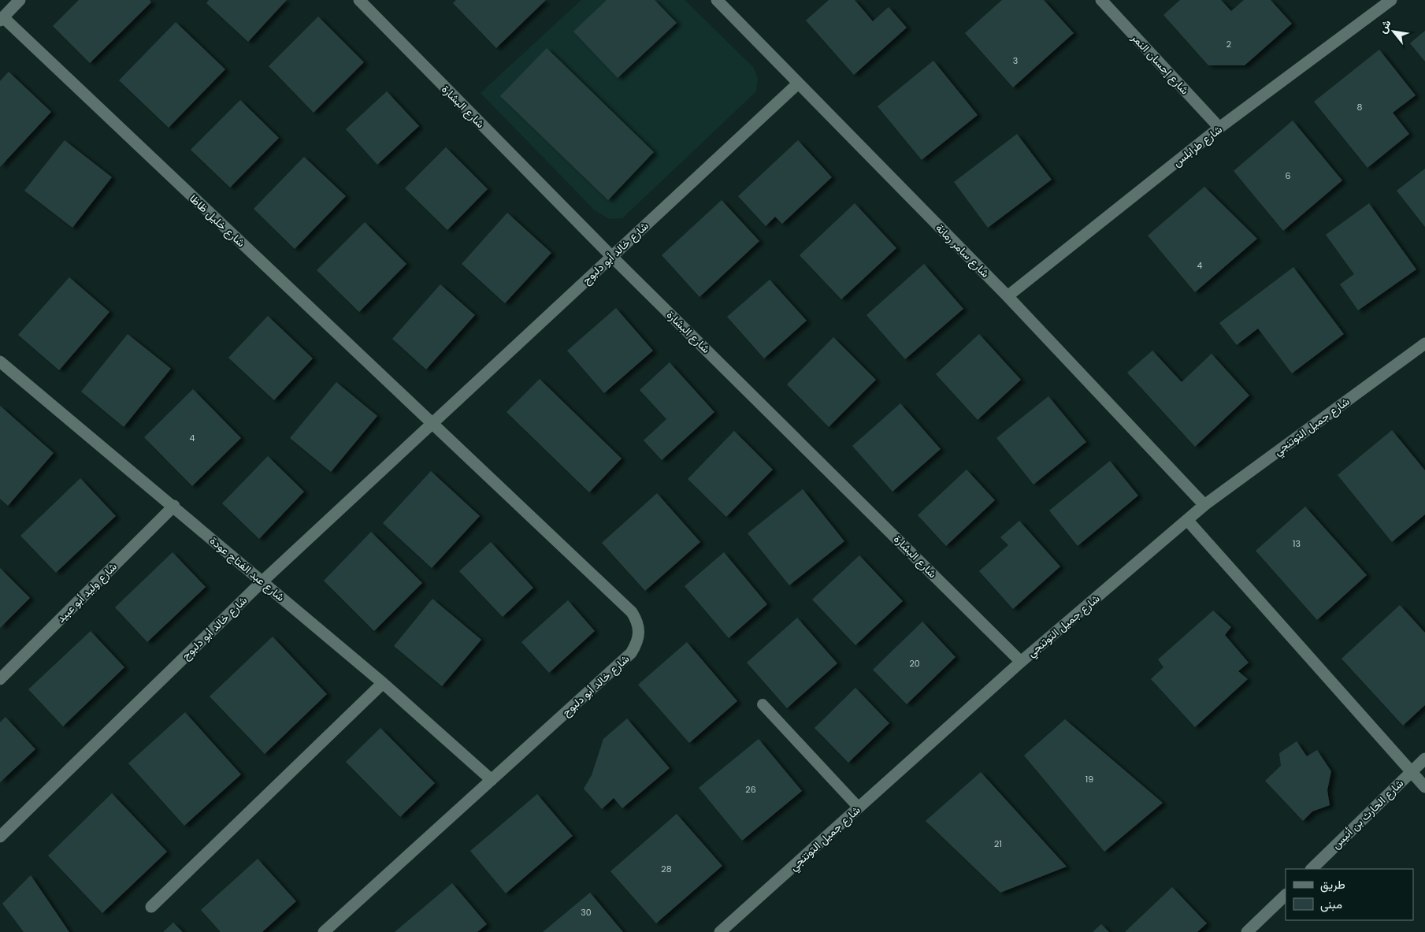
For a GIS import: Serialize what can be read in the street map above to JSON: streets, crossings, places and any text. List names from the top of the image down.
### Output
{
  "streets": {
    "street": [
      "شارع إحسان النمر",
      "شارع البشارة",
      "شارع طرابلس",
      "شارع خليل ظاظا",
      "شارع سامر رمانة",
      "شارع خالد أبو دلبوح",
      "شارع جميل التوتنجي",
      "شارع عبد الفتاح عودة",
      "شارع وليد أبو عبيد",
      "شارع الحارث بن أنيس"
    ]
  },
  "crossings": [
    ["شارع إحسان النمر", "شارع طرابلس"],
    ["شارع البشارة", "شارع خالد أبو دلبوح"],
    ["شارع البشارة", "شارع جميل التوتنجي"],
    ["شارع طرابلس", "شارع سامر رمانة"],
    ["شارع خليل ظاظا", "شارع خالد أبو دلبوح"],
    ["شارع سامر رمانة", "شارع خالد أبو دلبوح"],
    ["شارع سامر رمانة", "شارع جميل التوتنجي"],
    ["شارع خالد أبو دلبوح", "شارع عبد الفتاح عودة"],
    ["شارع عبد الفتاح عودة", "شارع وليد أبو عبيد"]
  ],
  "house_numbers": [
    "2",
    "3",
    "8",
    "6",
    "4",
    "4",
    "13",
    "20",
    "19",
    "26",
    "21",
    "28",
    "30"
  ],
  "legend": ["طريق", "مبنى"],
  "north": "top left"
}
